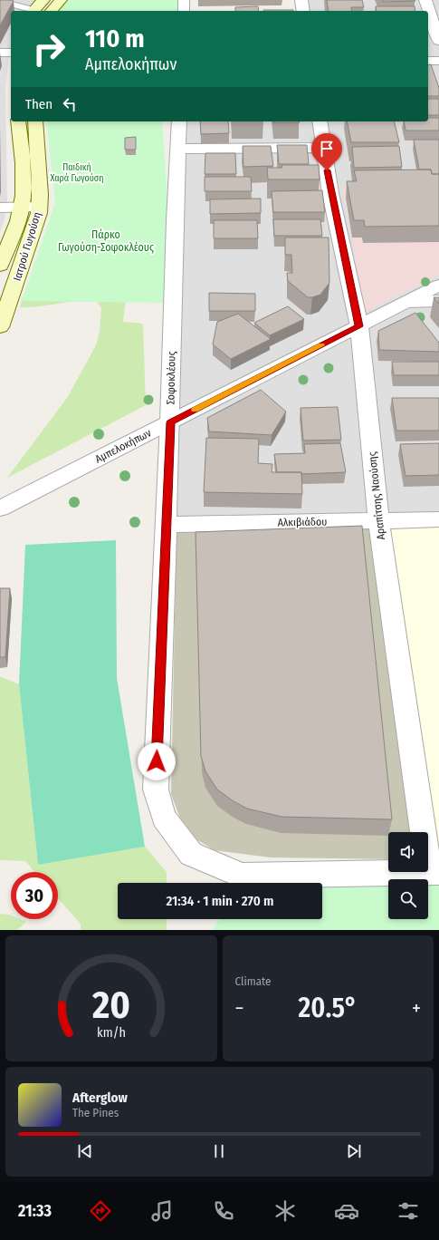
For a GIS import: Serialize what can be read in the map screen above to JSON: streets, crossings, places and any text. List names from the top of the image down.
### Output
{
  "streets": {
    "main road": ["Ιατρού Γωγούση"],
    "street": [
      "Σοφοκλέους",
      "Αμπελοκήπων",
      "Αραπίτσης Ναούσης",
      "Αλκιβιάδου"
    ]
  },
  "crossings": [
    ["Σοφοκλέους", "Αμπελοκήπων"],
    ["Σοφοκλέους", "Αραπίτσης Ναούσης"],
    ["Σοφοκλέους", "Αλκιβιάδου"],
    ["Αμπελοκήπων", "Αραπίτσης Ναούσης"],
    ["Αραπίτσης Ναούσης", "Αλκιβιάδου"]
  ],
  "parks": ["Παιδική Χαρά Γωγούση", "Πάρκο Γωγούση-Σοφοκλέους"],
  "page": {
    "turn": ["110 m", "Αμπελοκήπων"],
    "then": "Then",
    "limit": "30",
    "trip": "21:34 · 1 min · 270 m",
    "tile": "Climate",
    "heat": ["−", "20.5°", "+"],
    "song": ["Afterglow", "The Pines"],
    "tabs": "21:33",
    "gauge": ["20", "km/h"]
  }
}
